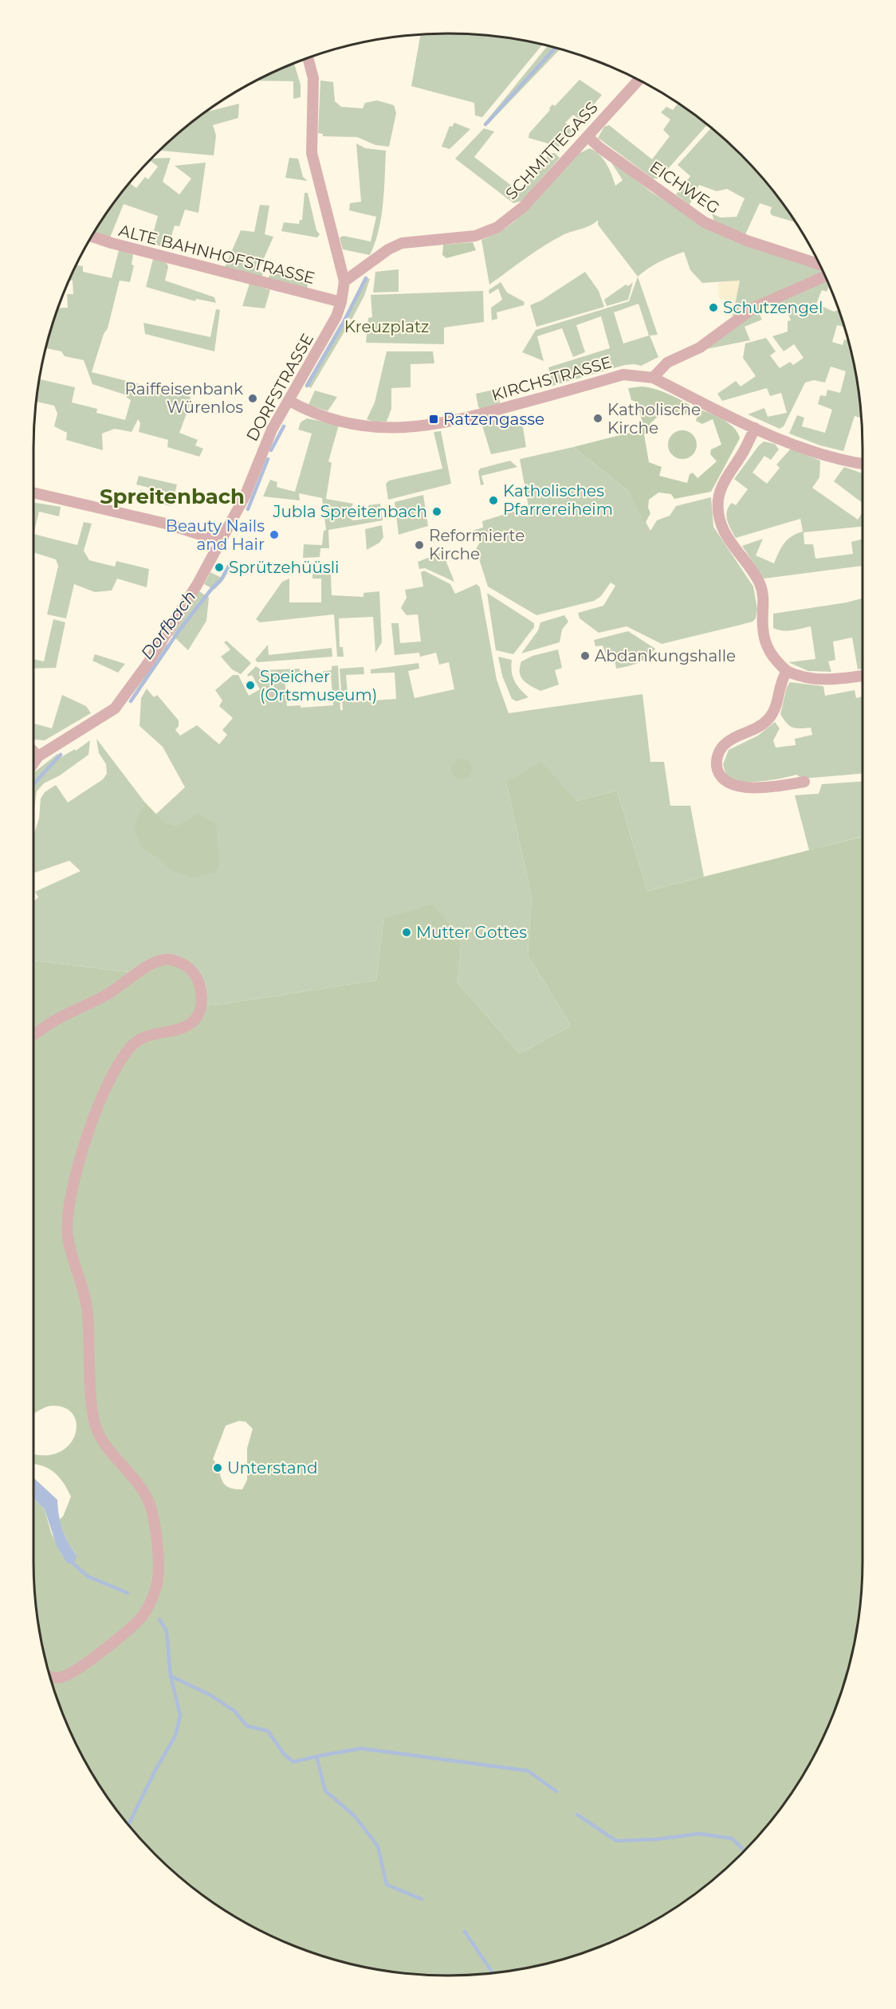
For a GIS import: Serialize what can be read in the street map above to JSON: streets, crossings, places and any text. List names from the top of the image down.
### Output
{
  "streets": {
    "street": [
      "SCHMITTEGASS",
      "EICHWEG",
      "ALTE BAHNHOFSTRASSE",
      "KIRCHSTRASSE",
      "DORFSTRASSE"
    ]
  },
  "crossings": [
    ["SCHMITTEGASS", "EICHWEG"],
    ["SCHMITTEGASS", "DORFSTRASSE"],
    ["ALTE BAHNHOFSTRASSE", "DORFSTRASSE"],
    ["KIRCHSTRASSE", "DORFSTRASSE"]
  ],
  "districts": ["Spreitenbach"],
  "water": ["Dorfbach"],
  "parks": ["Kreuzplatz"],
  "places": {
    "other": [
      "Schutzengel",
      "Raiffeisenbank Würenlos",
      "Katholische Kirche",
      "Katholisches Pfarrereiheim",
      "Jubla Spreitenbach",
      "Beauty Nails and Hair",
      "Reformierte Kirche",
      "Sprützehüüsli",
      "Abdankungshalle",
      "Speicher (Ortsmuseum)",
      "Mutter Gottes",
      "Unterstand"
    ],
    "transit": ["Ratzengasse"]
  }
}
